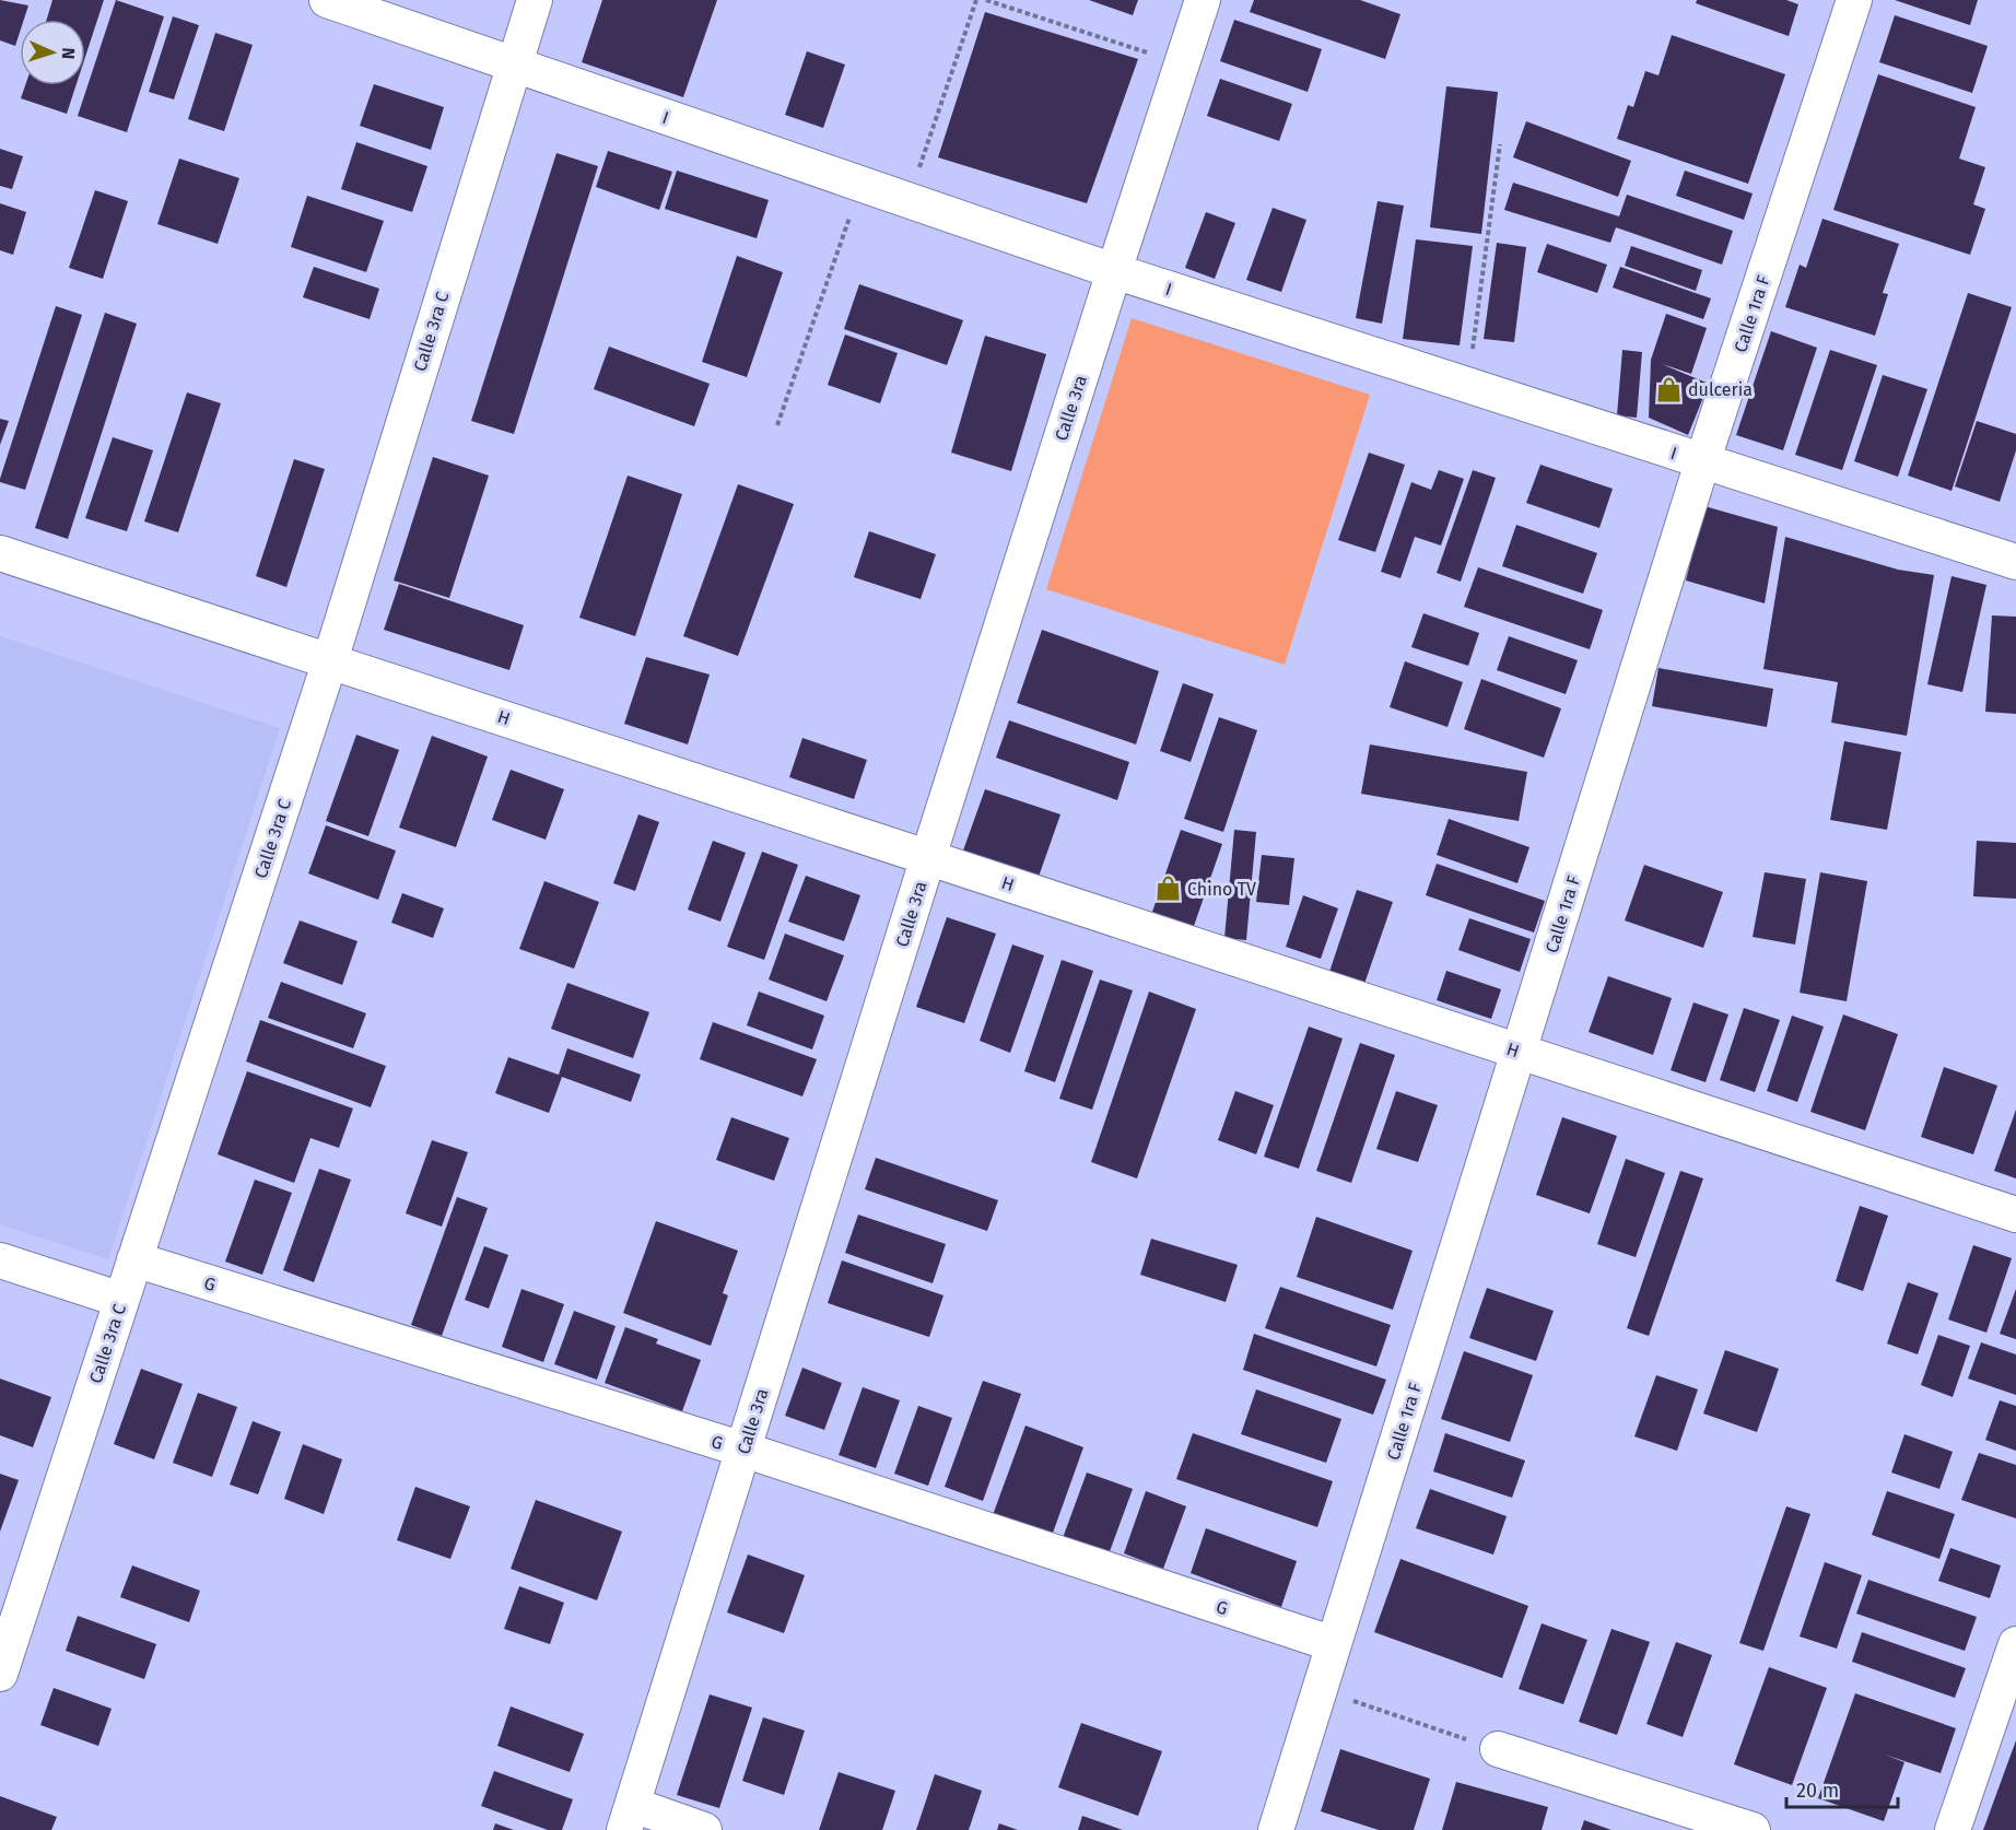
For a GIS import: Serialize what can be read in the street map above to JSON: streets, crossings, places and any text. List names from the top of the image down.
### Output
{
  "streets": {
    "street": [
      "I",
      "Calle 1ra F",
      "Calle 3ra C",
      "Calle 3ra",
      "H",
      "G"
    ]
  },
  "crossings": [
    ["I", "Calle 1ra F"],
    ["I", "Calle 3ra C"],
    ["I", "Calle 3ra"],
    ["Calle 1ra F", "H"],
    ["Calle 1ra F", "G"],
    ["Calle 3ra C", "H"],
    ["Calle 3ra C", "G"],
    ["Calle 3ra", "H"],
    ["Calle 3ra", "G"]
  ],
  "places": {
    "shop": ["dulceria", "Chino TV"]
  },
  "scale_bar": "20 m",
  "north": "right"
}
